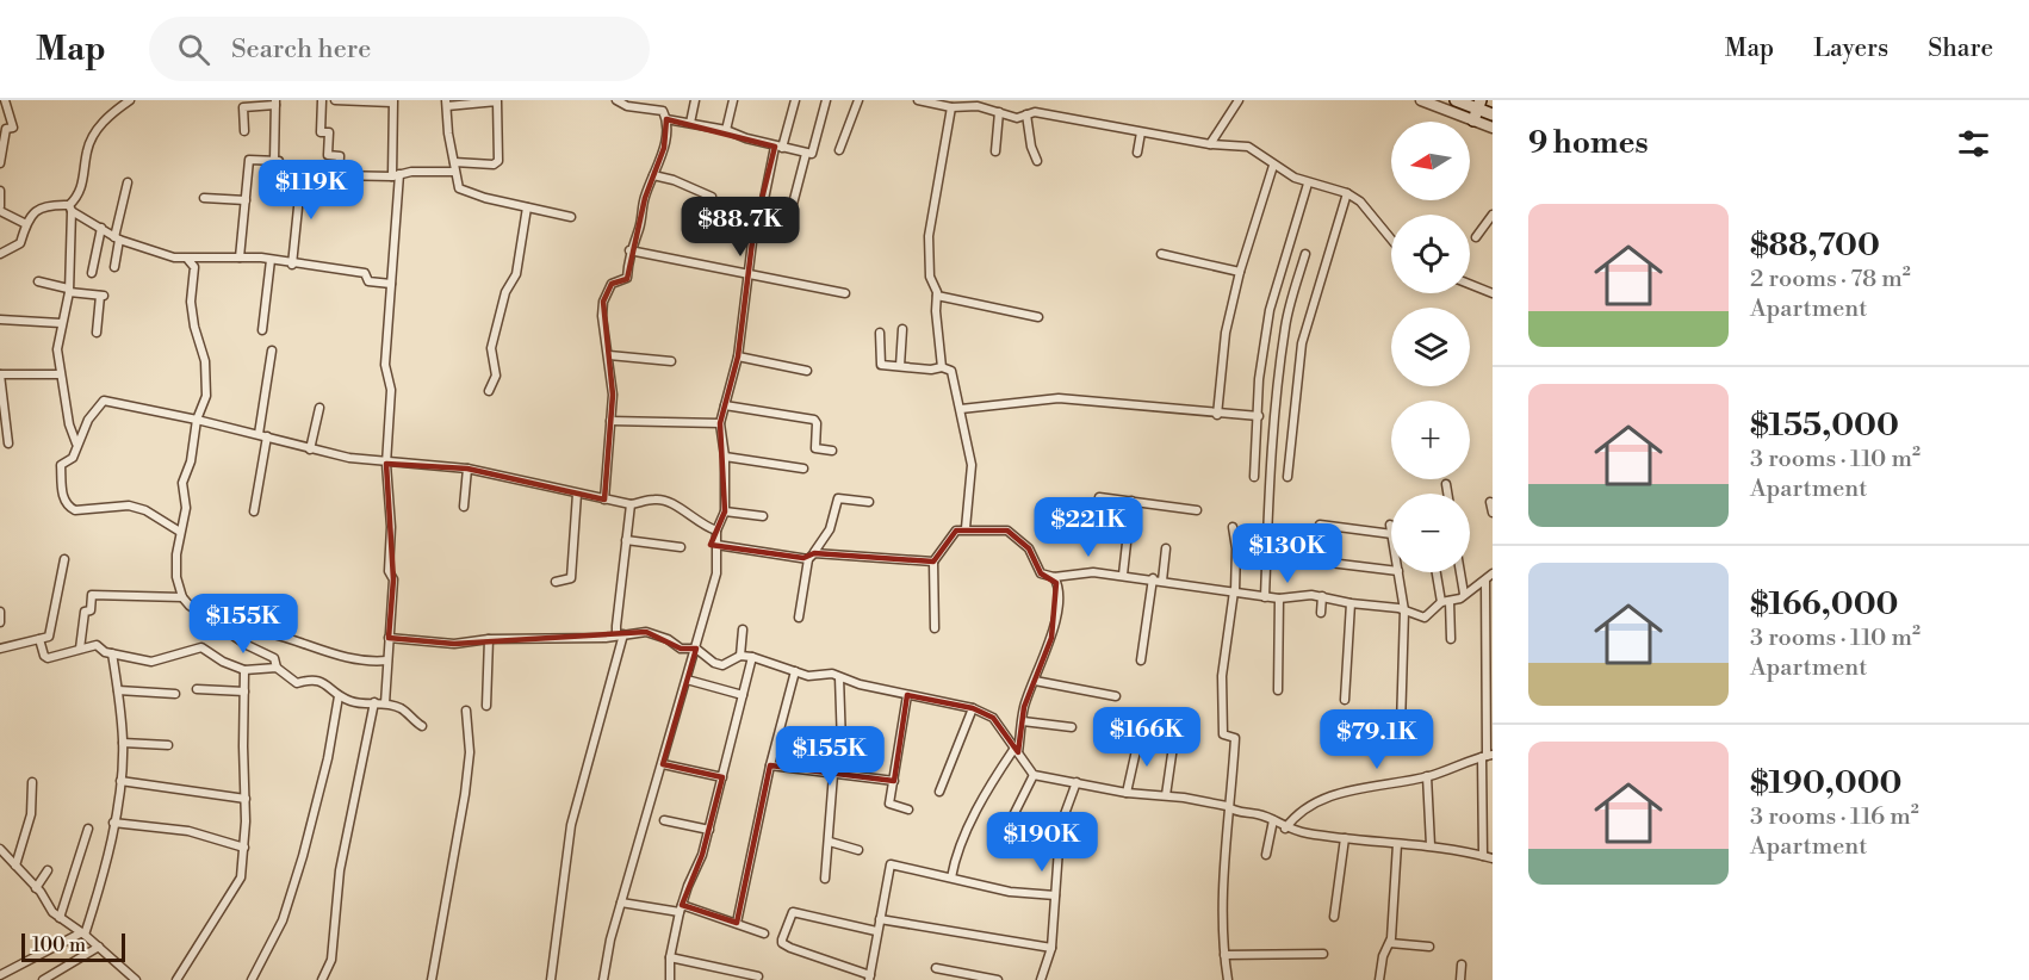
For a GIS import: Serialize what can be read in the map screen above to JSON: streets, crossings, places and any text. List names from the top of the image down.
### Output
{
  "scale_bar": "100 m",
  "north": "left",
  "page": {
    "header": "Map",
    "search": "Search here",
    "nav": ["Map", "Layers", "Share"],
    "heading": "9 homes",
    "map_buttons": ["+", "−"],
    "price": [
      "$119K",
      "$88.7K",
      "$221K",
      "$130K",
      "$155K",
      "$166K",
      "$79.1K",
      "$155K",
      "$190K"
    ],
    "list": [
      {
        "name": "$88,700",
        "note": "2 rooms · 78 m² · Apartment"
      },
      {
        "name": "$155,000",
        "note": "3 rooms · 110 m² · Apartment"
      },
      {
        "name": "$166,000",
        "note": "3 rooms · 110 m² · Apartment"
      },
      {
        "name": "$190,000",
        "note": "3 rooms · 116 m² · Apartment"
      }
    ],
    "scale": "100 m"
  }
}
